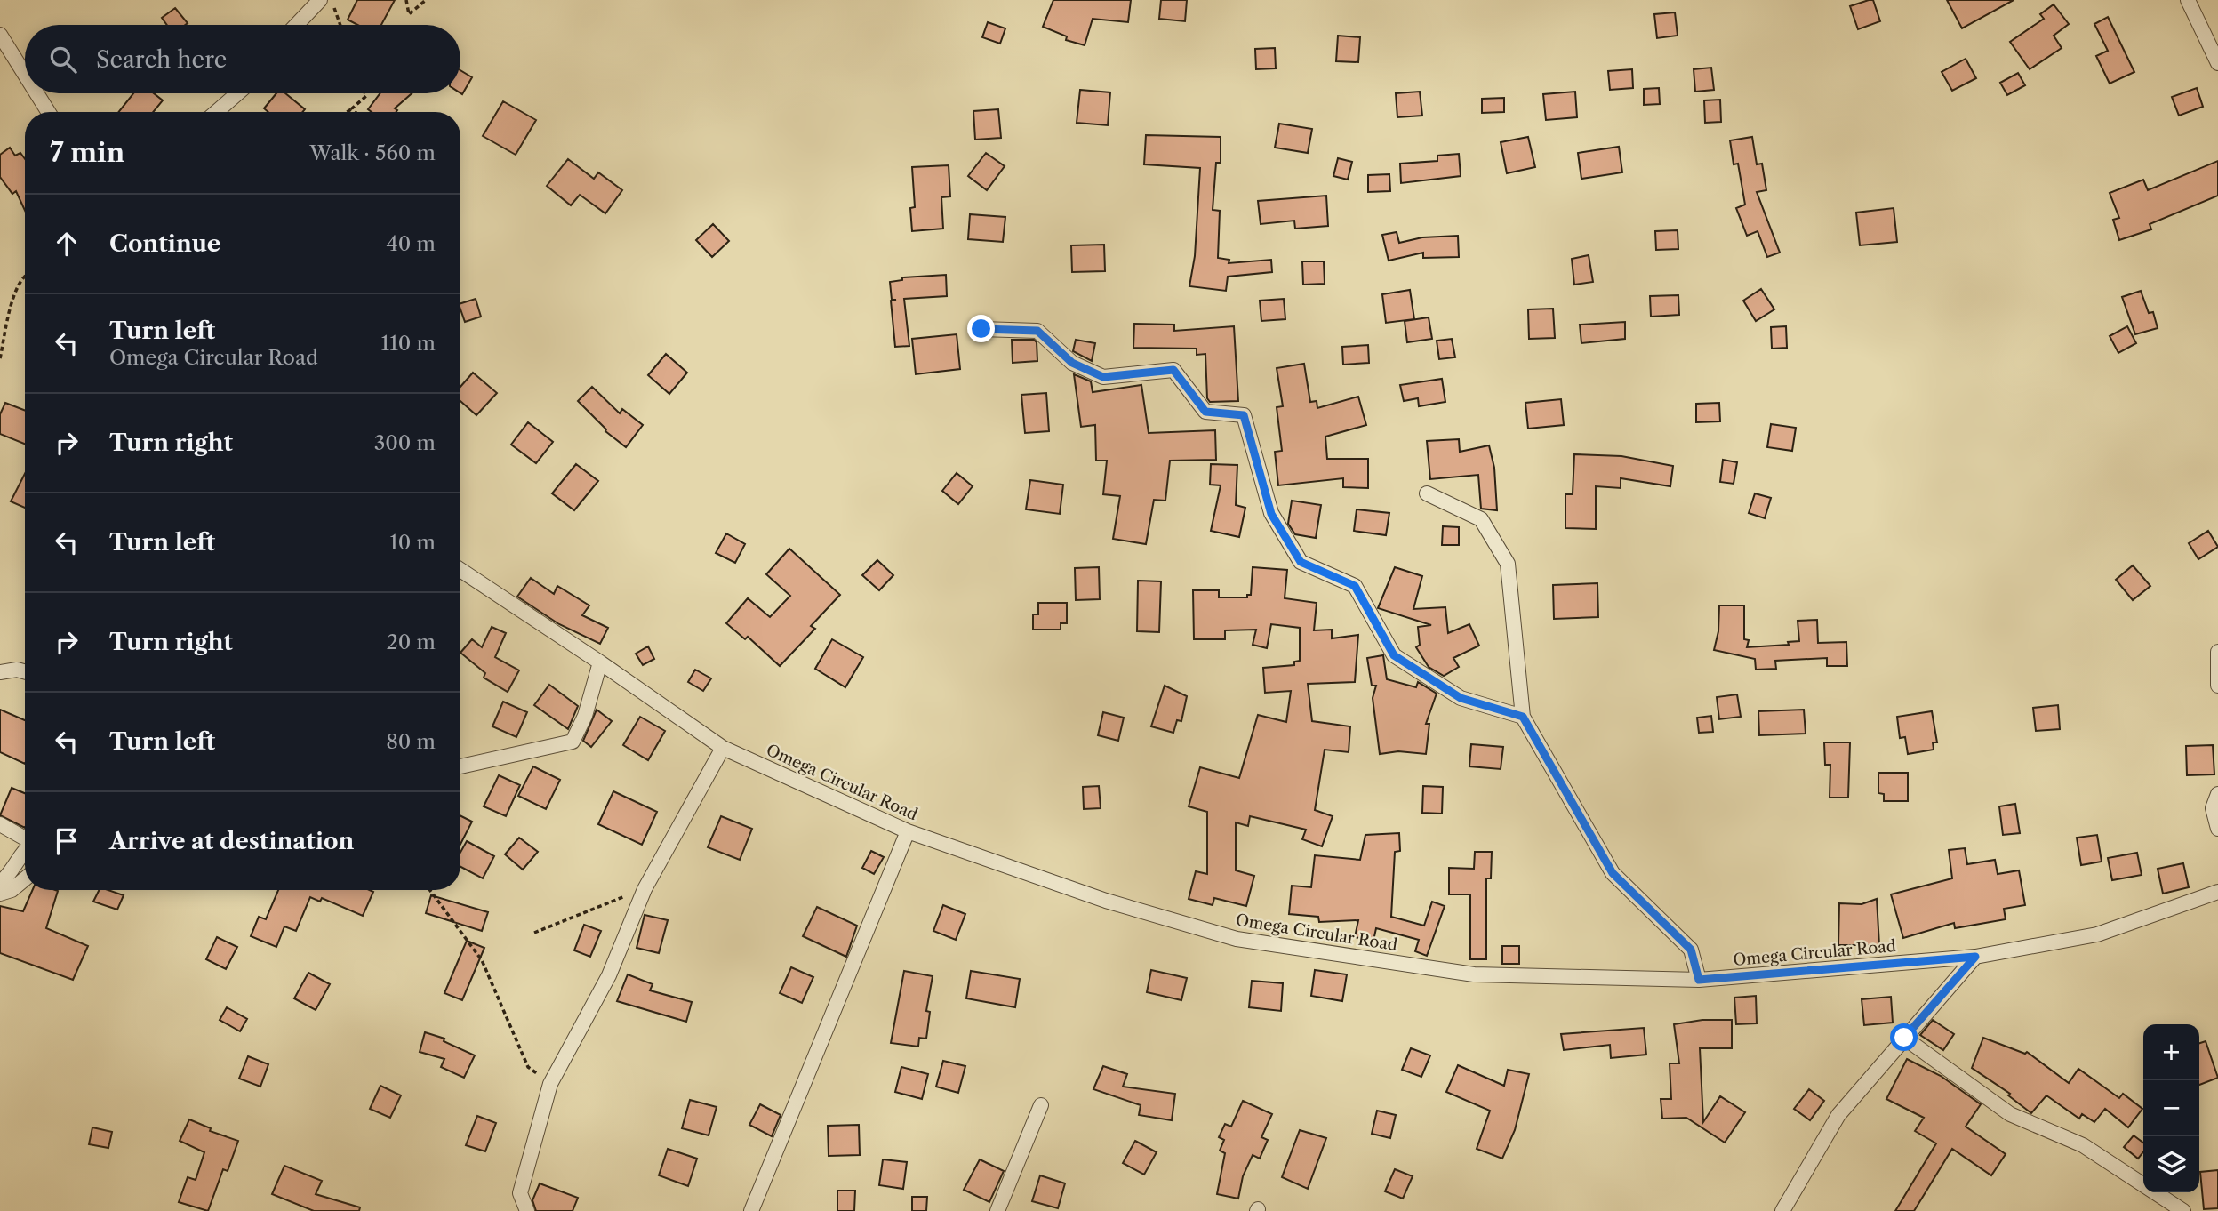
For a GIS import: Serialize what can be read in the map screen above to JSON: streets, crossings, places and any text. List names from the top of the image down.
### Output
{
  "streets": {
    "street": ["Omega Circular Road"]
  },
  "page": {
    "search": "Search here",
    "heading": ["7 min", "Walk · 560 m"],
    "list": [
      ["Continue", "40 m"],
      ["Turn left", "Omega Circular Road", "110 m"],
      ["Turn right", "300 m"],
      ["Turn left", "10 m"],
      ["Turn right", "20 m"],
      ["Turn left", "80 m"],
      "Arrive at destination"
    ],
    "map_buttons": ["+", "−"]
  }
}
